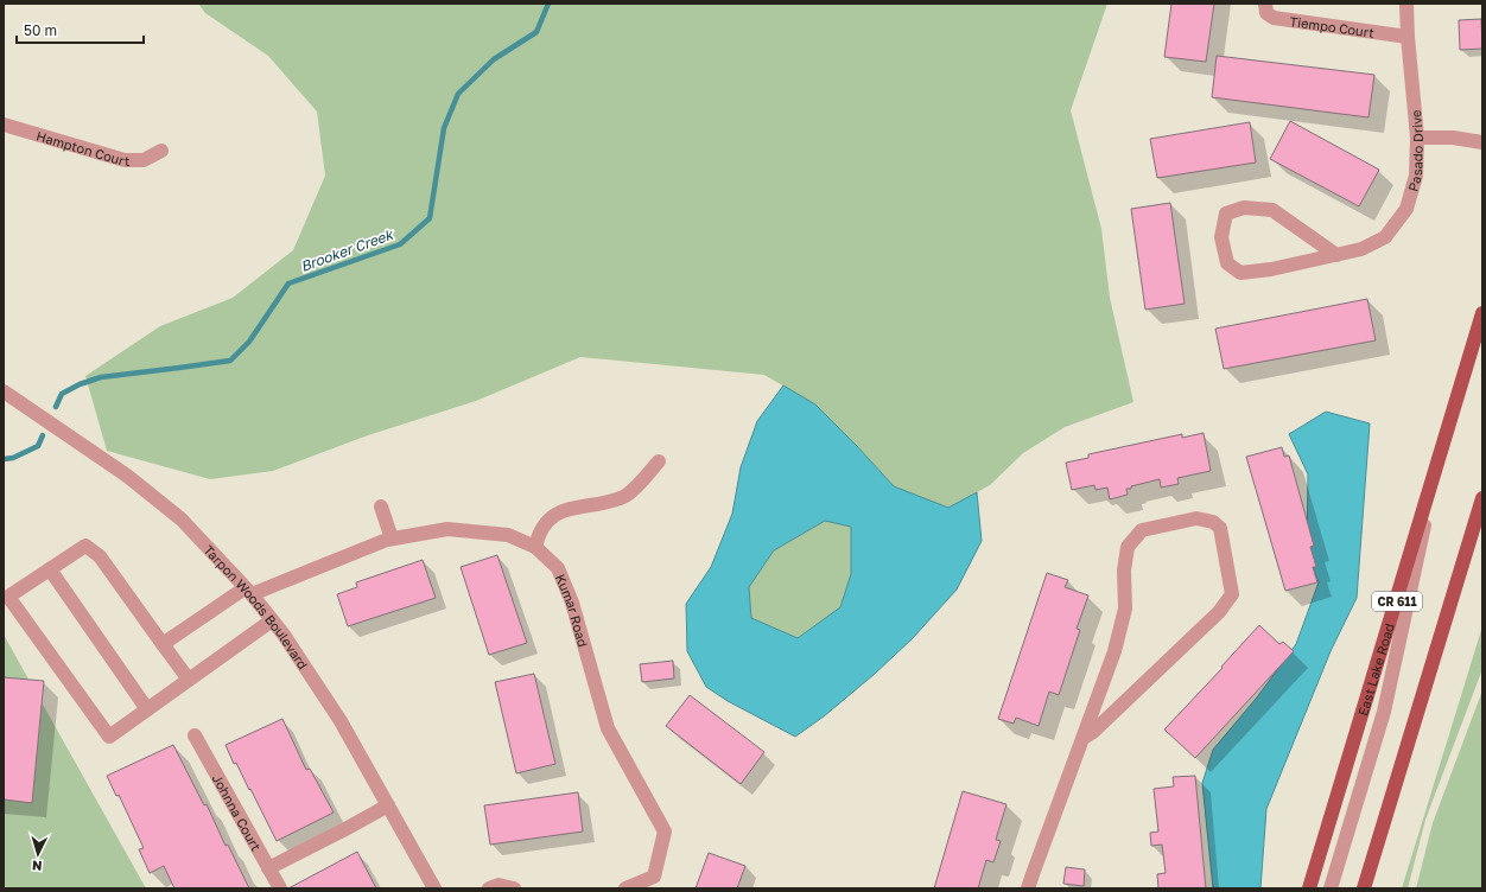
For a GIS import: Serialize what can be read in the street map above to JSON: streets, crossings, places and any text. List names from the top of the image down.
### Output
{
  "streets": {
    "main road": ["CR 611", "East Lake Road"],
    "street": [
      "Tiempo Court",
      "Hampton Court",
      "Pasado Drive",
      "Tarpon Woods Boulevard",
      "Kumar Road",
      "Johnna Court"
    ]
  },
  "crossings": [
    ["Tiempo Court", "Pasado Drive"],
    ["Tarpon Woods Boulevard", "Kumar Road"]
  ],
  "water": ["Brooker Creek"],
  "scale_bar": "50 m",
  "north": "bottom"
}
